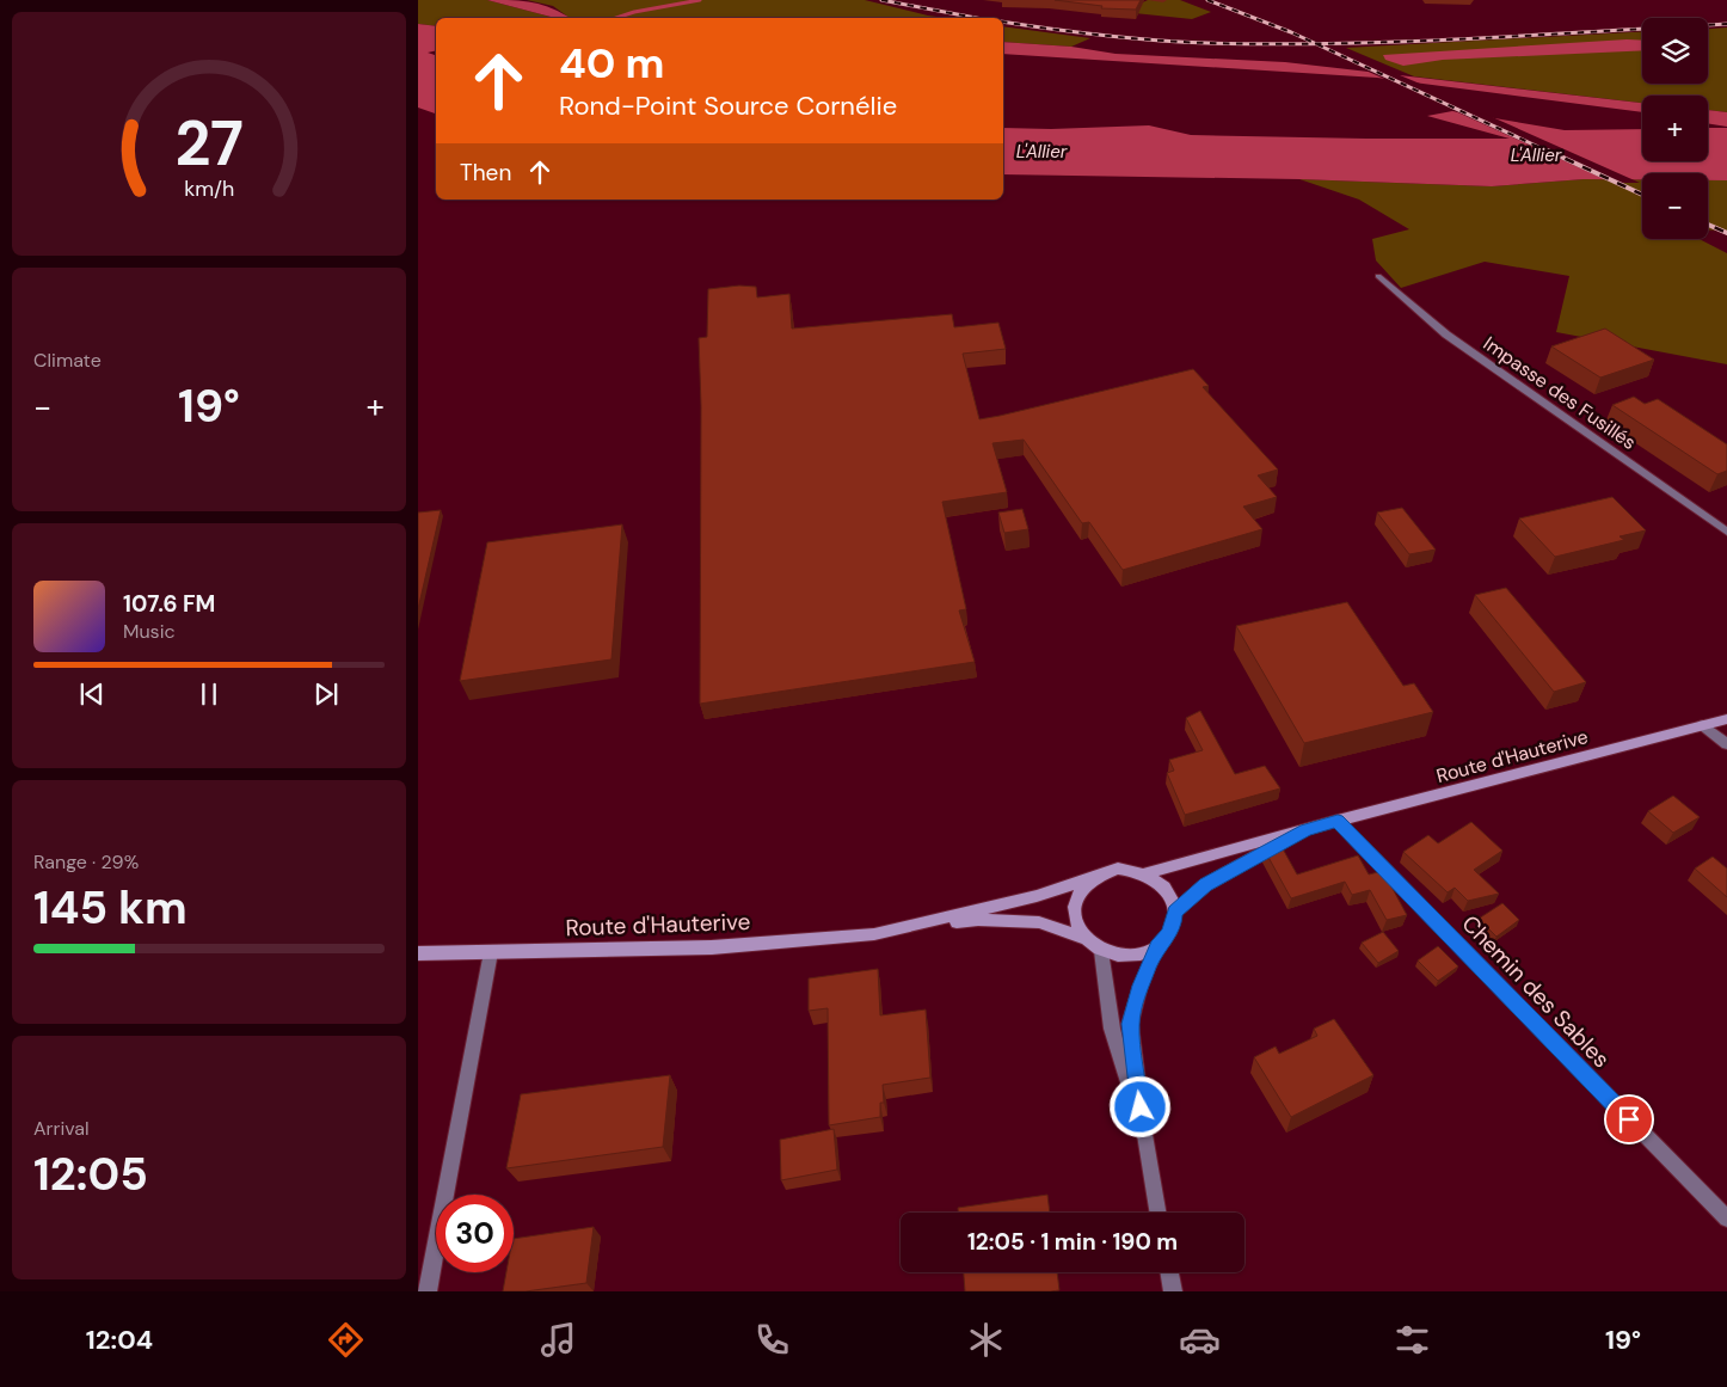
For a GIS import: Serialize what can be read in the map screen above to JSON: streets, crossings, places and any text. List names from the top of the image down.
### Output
{
  "streets": {
    "main road": ["Route d'Hauterive"],
    "street": ["Impasse des Fusillés", "Chemin des Sables"]
  },
  "crossings": [
    ["Route d'Hauterive", "Chemin des Sables"]
  ],
  "water": ["L'Allier"],
  "page": {
    "map_buttons": ["+", "−"],
    "turn": ["40 m", "Rond-Point Source Cornélie"],
    "then": "Then",
    "tile": [
      "Climate",
      ["Range · 29%", "145 km"],
      ["Arrival", "12:05"]
    ],
    "heat": ["−", "19°", "+"],
    "song": ["107.6 FM", "Music"],
    "limit": "30",
    "trip": "12:05 · 1 min · 190 m",
    "tabs": ["12:04", "19°"],
    "gauge": ["27", "km/h"]
  }
}
